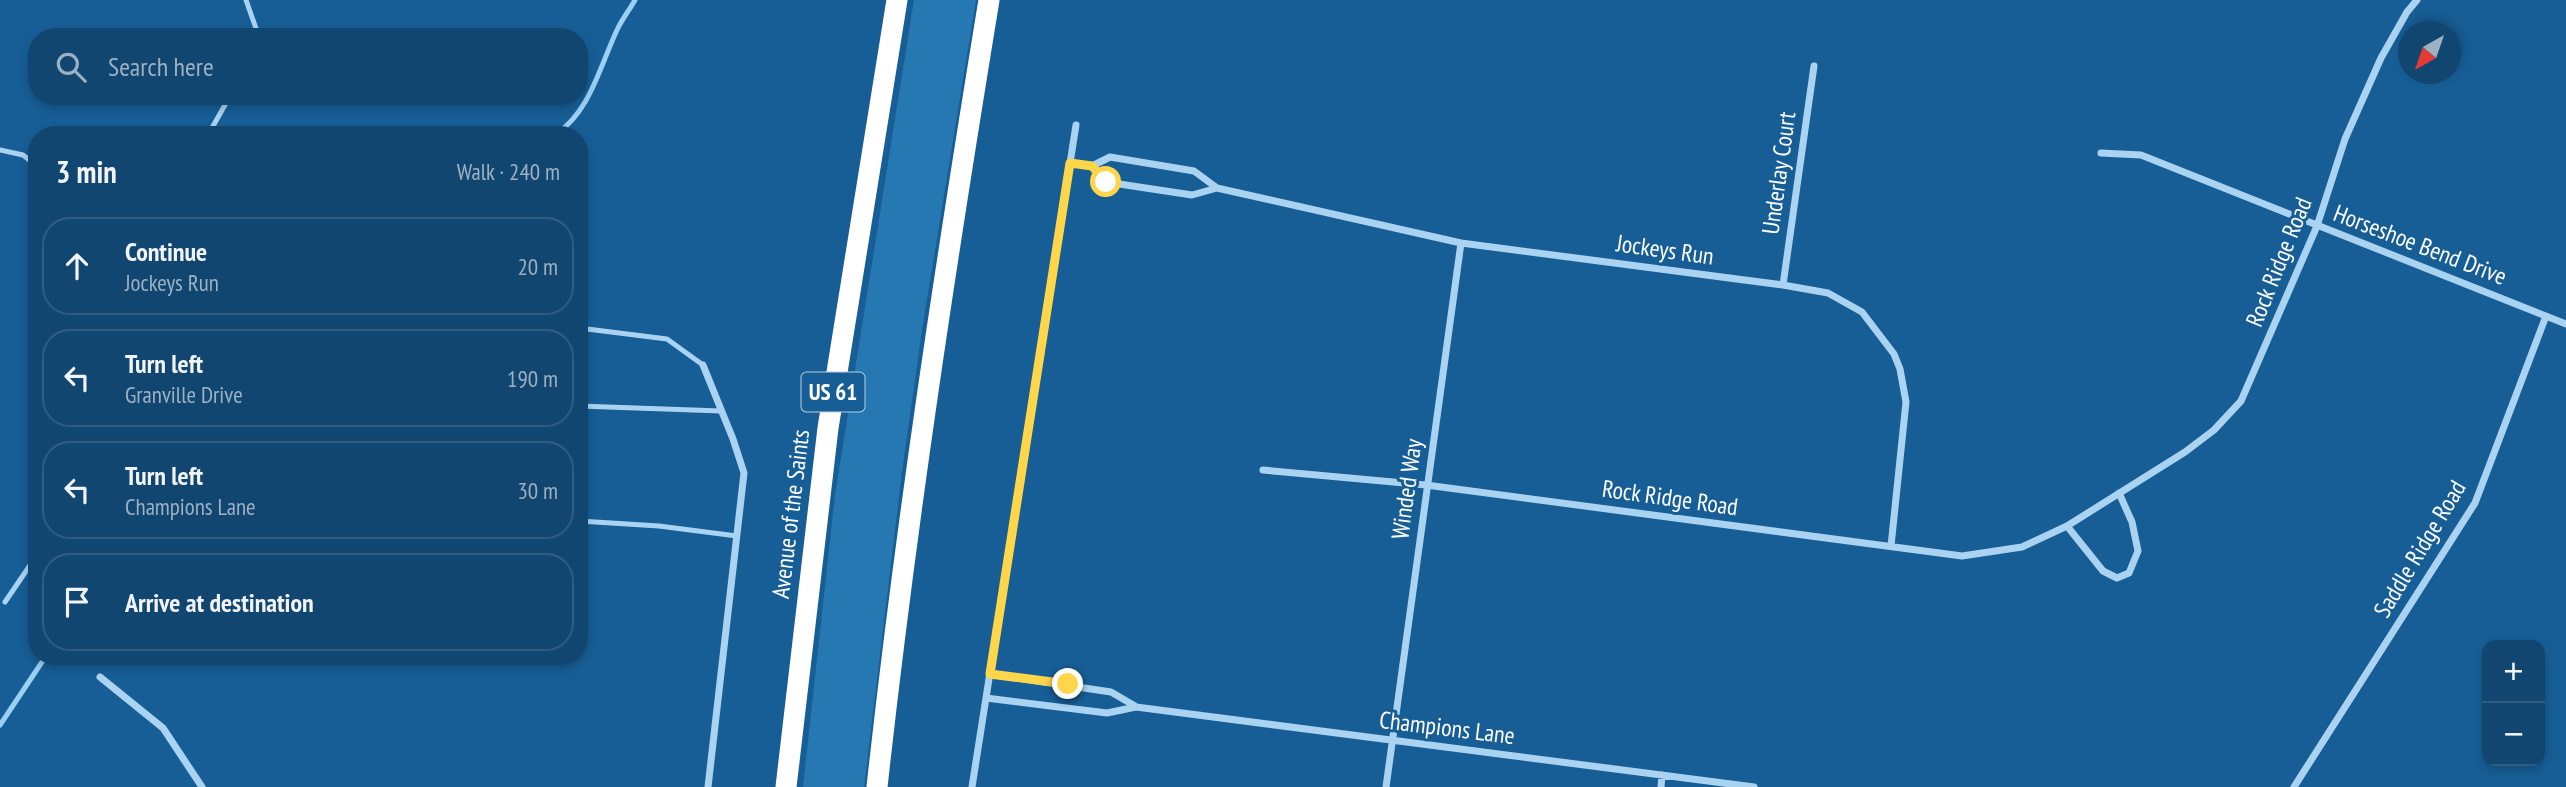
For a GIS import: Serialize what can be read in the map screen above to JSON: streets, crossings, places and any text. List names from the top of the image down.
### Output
{
  "streets": {
    "highway": ["US 61", "Avenue of the Saints"],
    "street": [
      "Underlay Court",
      "Horseshoe Bend Drive",
      "Jockeys Run",
      "Rock Ridge Road",
      "Winded Way",
      "Saddle Ridge Road",
      "Champions Lane"
    ]
  },
  "crossings": [
    ["Underlay Court", "Jockeys Run"],
    ["Horseshoe Bend Drive", "Rock Ridge Road"],
    ["Horseshoe Bend Drive", "Saddle Ridge Road"],
    ["Jockeys Run", "Rock Ridge Road"],
    ["Jockeys Run", "Winded Way"],
    ["Rock Ridge Road", "Winded Way"],
    ["Winded Way", "Champions Lane"]
  ],
  "north": "bottom left",
  "page": {
    "search": "Search here",
    "heading": ["3 min", "Walk · 240 m"],
    "list": [
      ["Continue", "Jockeys Run", "20 m"],
      ["Turn left", "Granville Drive", "190 m"],
      ["Turn left", "Champions Lane", "30 m"],
      "Arrive at destination"
    ],
    "map_buttons": ["+", "−"]
  }
}
